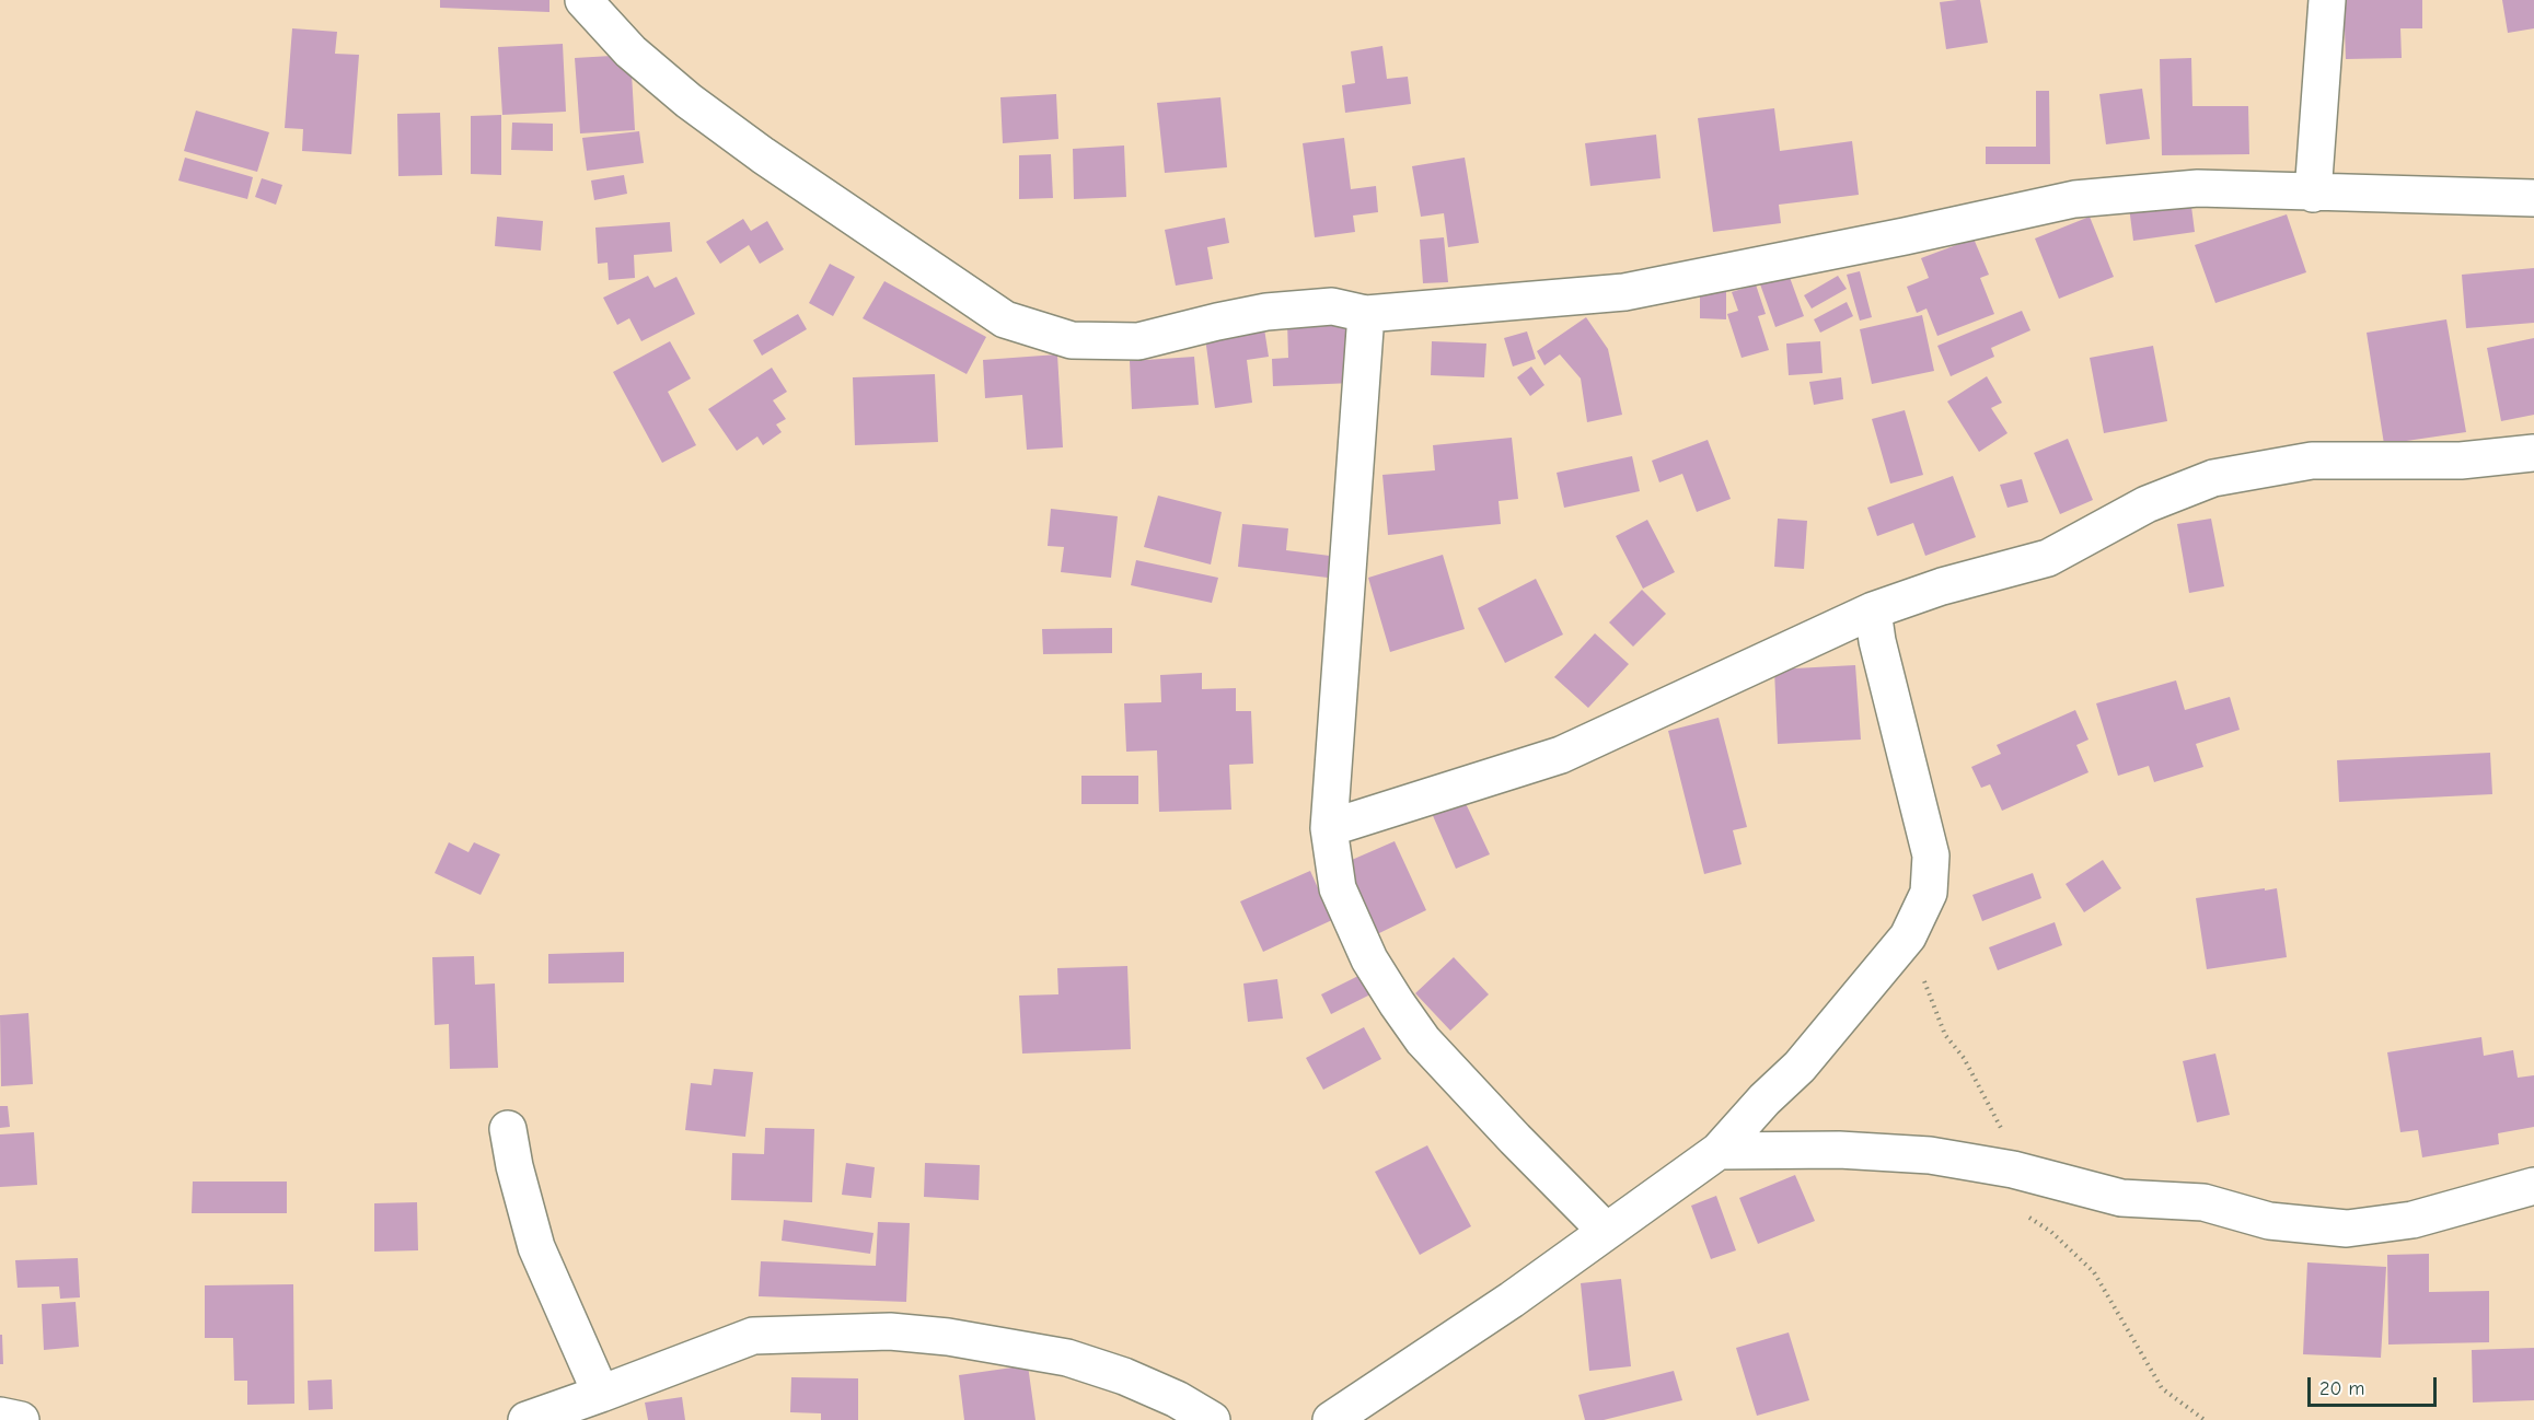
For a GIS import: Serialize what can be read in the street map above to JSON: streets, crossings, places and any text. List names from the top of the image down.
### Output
{
  "scale_bar": "20 m"
}
